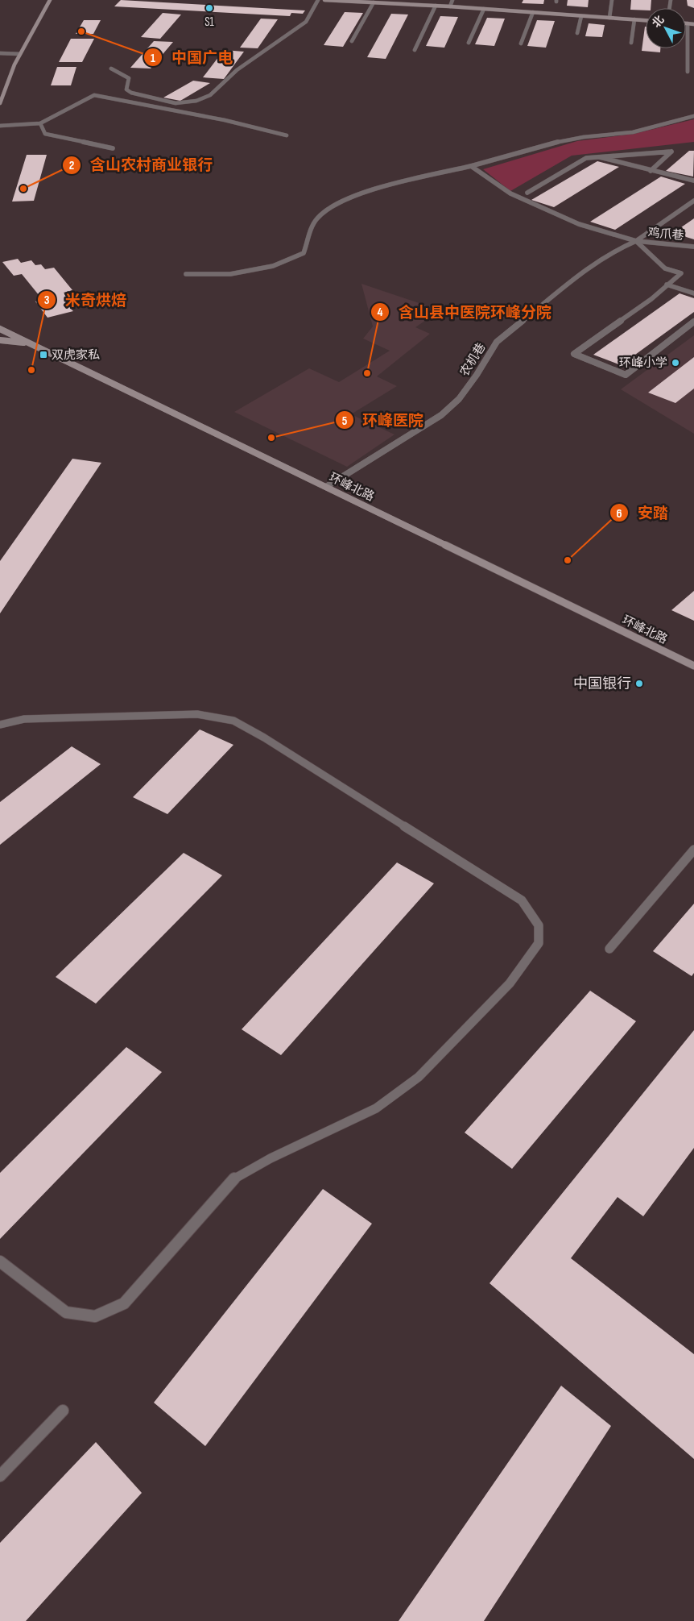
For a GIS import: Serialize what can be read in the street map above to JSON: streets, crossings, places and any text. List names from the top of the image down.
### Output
{
  "streets": {
    "main road": ["环峰北路"],
    "street": ["鸡爪巷", "农机巷"]
  },
  "crossings": [
    ["鸡爪巷", "农机巷"],
    ["农机巷", "环峰北路"]
  ],
  "places": {
    "other": [
      "S1",
      "中国广电",
      "含山农村商业银行",
      "环峰小学",
      "米奇烘焙",
      "含山县中医院环峰分院",
      "环峰医院",
      "安踏",
      "中国银行"
    ],
    "transit": ["双虎家私"]
  },
  "north": "top left"
}
